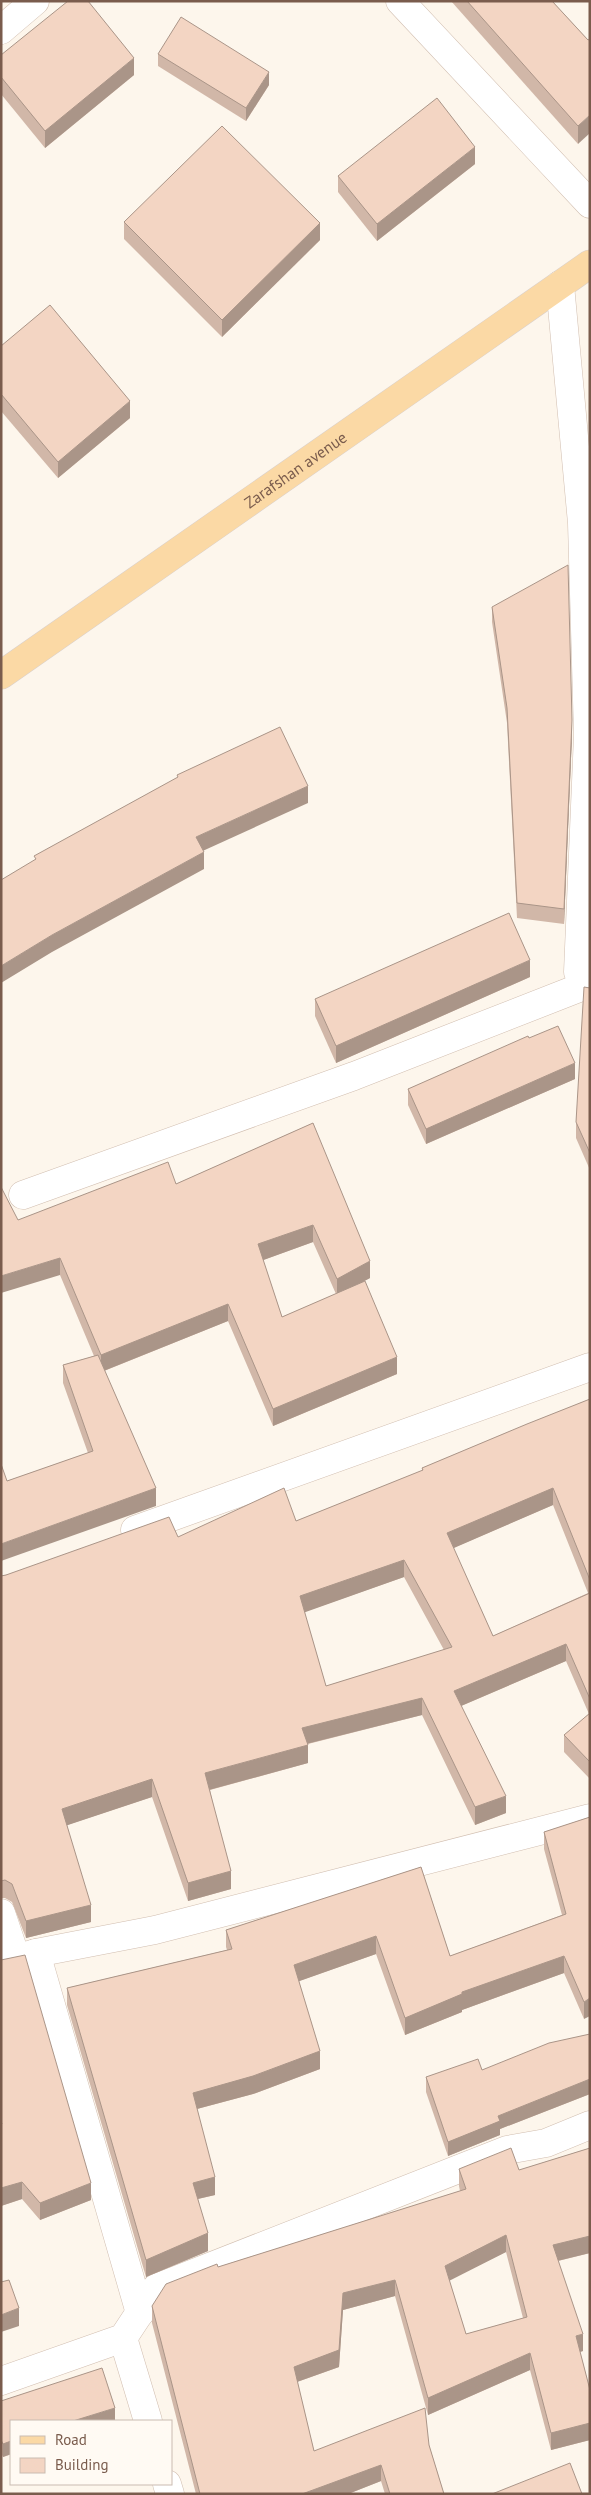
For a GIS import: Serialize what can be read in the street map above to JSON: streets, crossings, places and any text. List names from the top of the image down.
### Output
{
  "streets": {
    "main road": ["Zarafshan avenue"]
  },
  "legend": ["Road", "Building"]
}
